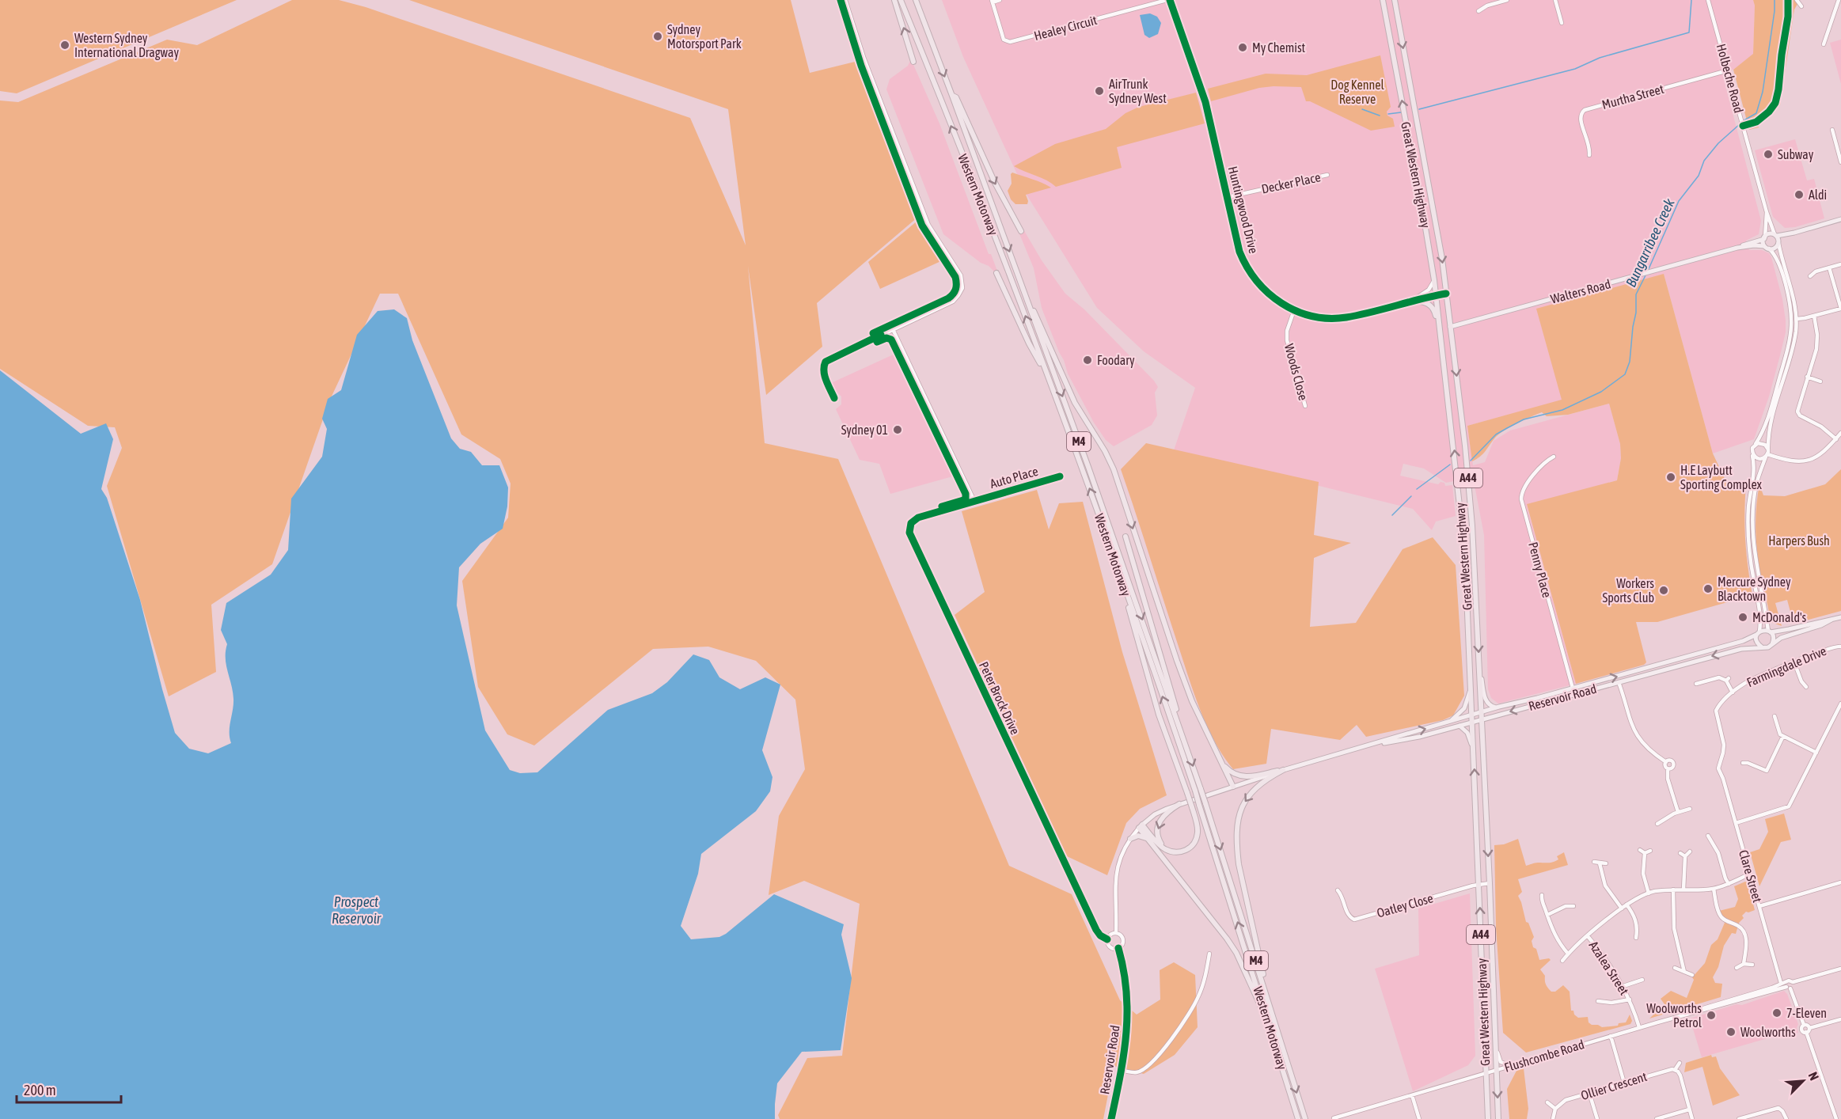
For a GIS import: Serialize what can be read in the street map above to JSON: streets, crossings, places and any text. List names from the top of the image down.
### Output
{
  "streets": {
    "highway": [
      "Great Western Highway",
      "Western Motorway",
      "M4",
      "A44"
    ],
    "main road": ["Walters Road", "Reservoir Road"],
    "street": [
      "Healey Circuit",
      "Holbeche Road",
      "Murtha Street",
      "Decker Place",
      "Huntingwood Drive",
      "Woods Close",
      "Auto Place",
      "Penny Place",
      "Farmingdale Drive",
      "Peter Brock Drive",
      "Clare Street",
      "Oatley Close",
      "Azalea Street",
      "Flushcombe Road",
      "Ollier Crescent"
    ]
  },
  "crossings": [
    ["Healey Circuit", "Huntingwood Drive"],
    ["Holbeche Road", "Murtha Street"],
    ["Holbeche Road", "Walters Road"],
    ["Great Western Highway", "Huntingwood Drive"],
    ["Great Western Highway", "Walters Road"],
    ["Great Western Highway", "Reservoir Road"],
    ["Great Western Highway", "Oatley Close"],
    ["Great Western Highway", "Flushcombe Road"],
    ["Decker Place", "Huntingwood Drive"],
    ["Western Motorway", "M4"],
    ["Huntingwood Drive", "Woods Close"],
    ["Auto Place", "Peter Brock Drive"],
    ["Penny Place", "Reservoir Road"],
    ["Farmingdale Drive", "Clare Street"],
    ["Reservoir Road", "Peter Brock Drive"],
    ["Clare Street", "Flushcombe Road"],
    ["Azalea Street", "Flushcombe Road"]
  ],
  "water": ["Bungarribee Creek", "Prospect Reservoir"],
  "parks": ["Dog Kennel Reserve", "Harpers Bush"],
  "places": [
    "Sydney Motorsport Park",
    "Western Sydney International Dragway",
    "My Chemist",
    "AirTrunk Sydney West",
    "Subway",
    "Aldi",
    "Foodary",
    "Sydney 01",
    "H.E Laybutt Sporting Complex",
    "Mercure Sydney Blacktown",
    "Workers Sports Club",
    "McDonald's",
    "7-Eleven",
    "Woolworths Petrol",
    "Woolworths"
  ],
  "scale_bar": "200 m",
  "north": "top right"
}
